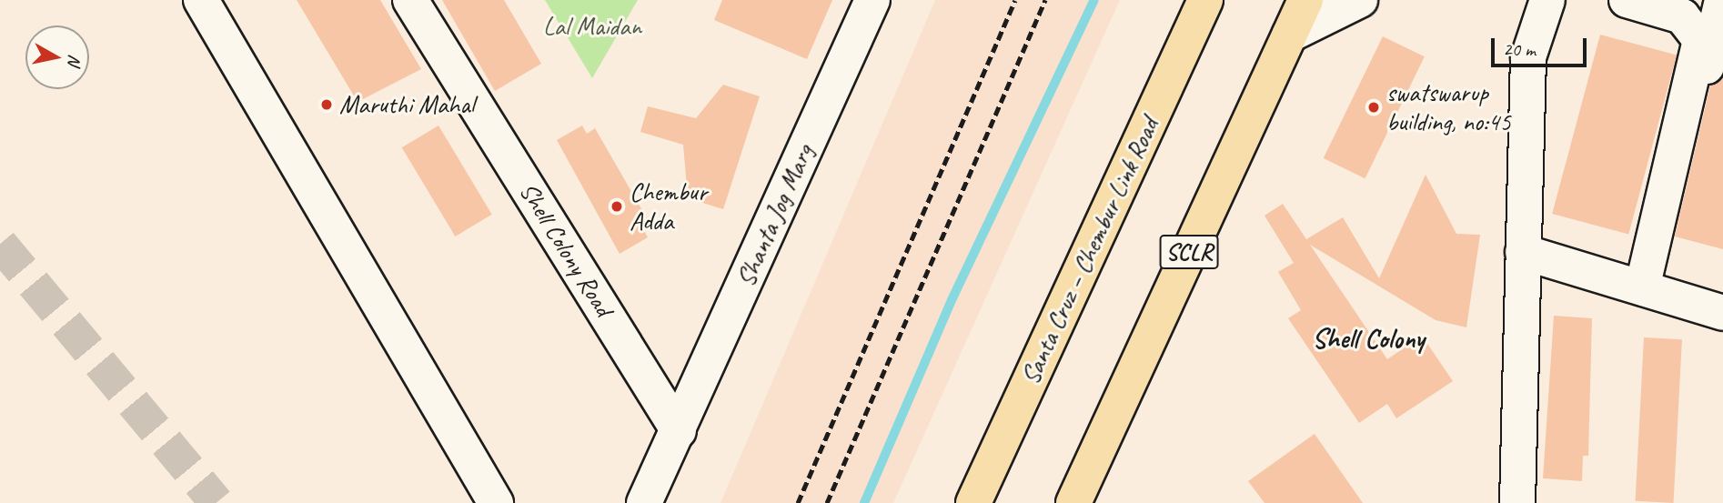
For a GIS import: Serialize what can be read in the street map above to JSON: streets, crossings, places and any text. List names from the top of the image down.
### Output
{
  "streets": {
    "highway": ["Santa Cruz – Chembur Link Road", "SCLR"],
    "street": ["Shanta Jog Marg", "Shell Colony Road"]
  },
  "crossings": [
    ["Shanta Jog Marg", "Shell Colony Road"]
  ],
  "districts": ["Shell Colony"],
  "parks": ["Lal Maidan"],
  "places": ["Maruthi Mahal", "swatswarup building, no:45", "Chembur Adda"],
  "scale_bar": "20 m",
  "north": "right"
}
